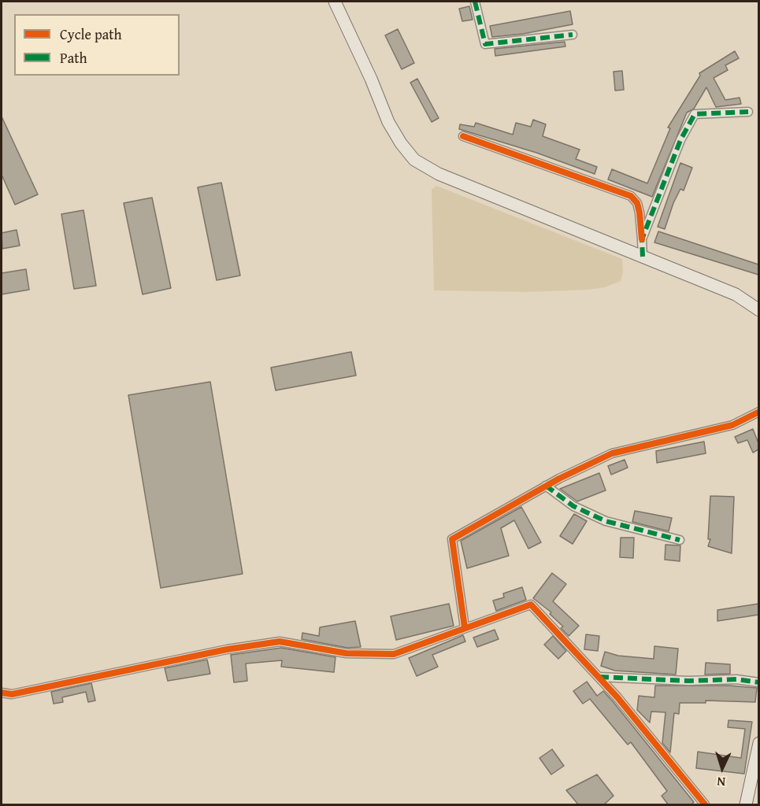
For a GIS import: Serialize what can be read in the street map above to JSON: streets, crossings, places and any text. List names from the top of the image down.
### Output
{
  "legend": ["Cycle path", "Path"],
  "north": "bottom"
}
